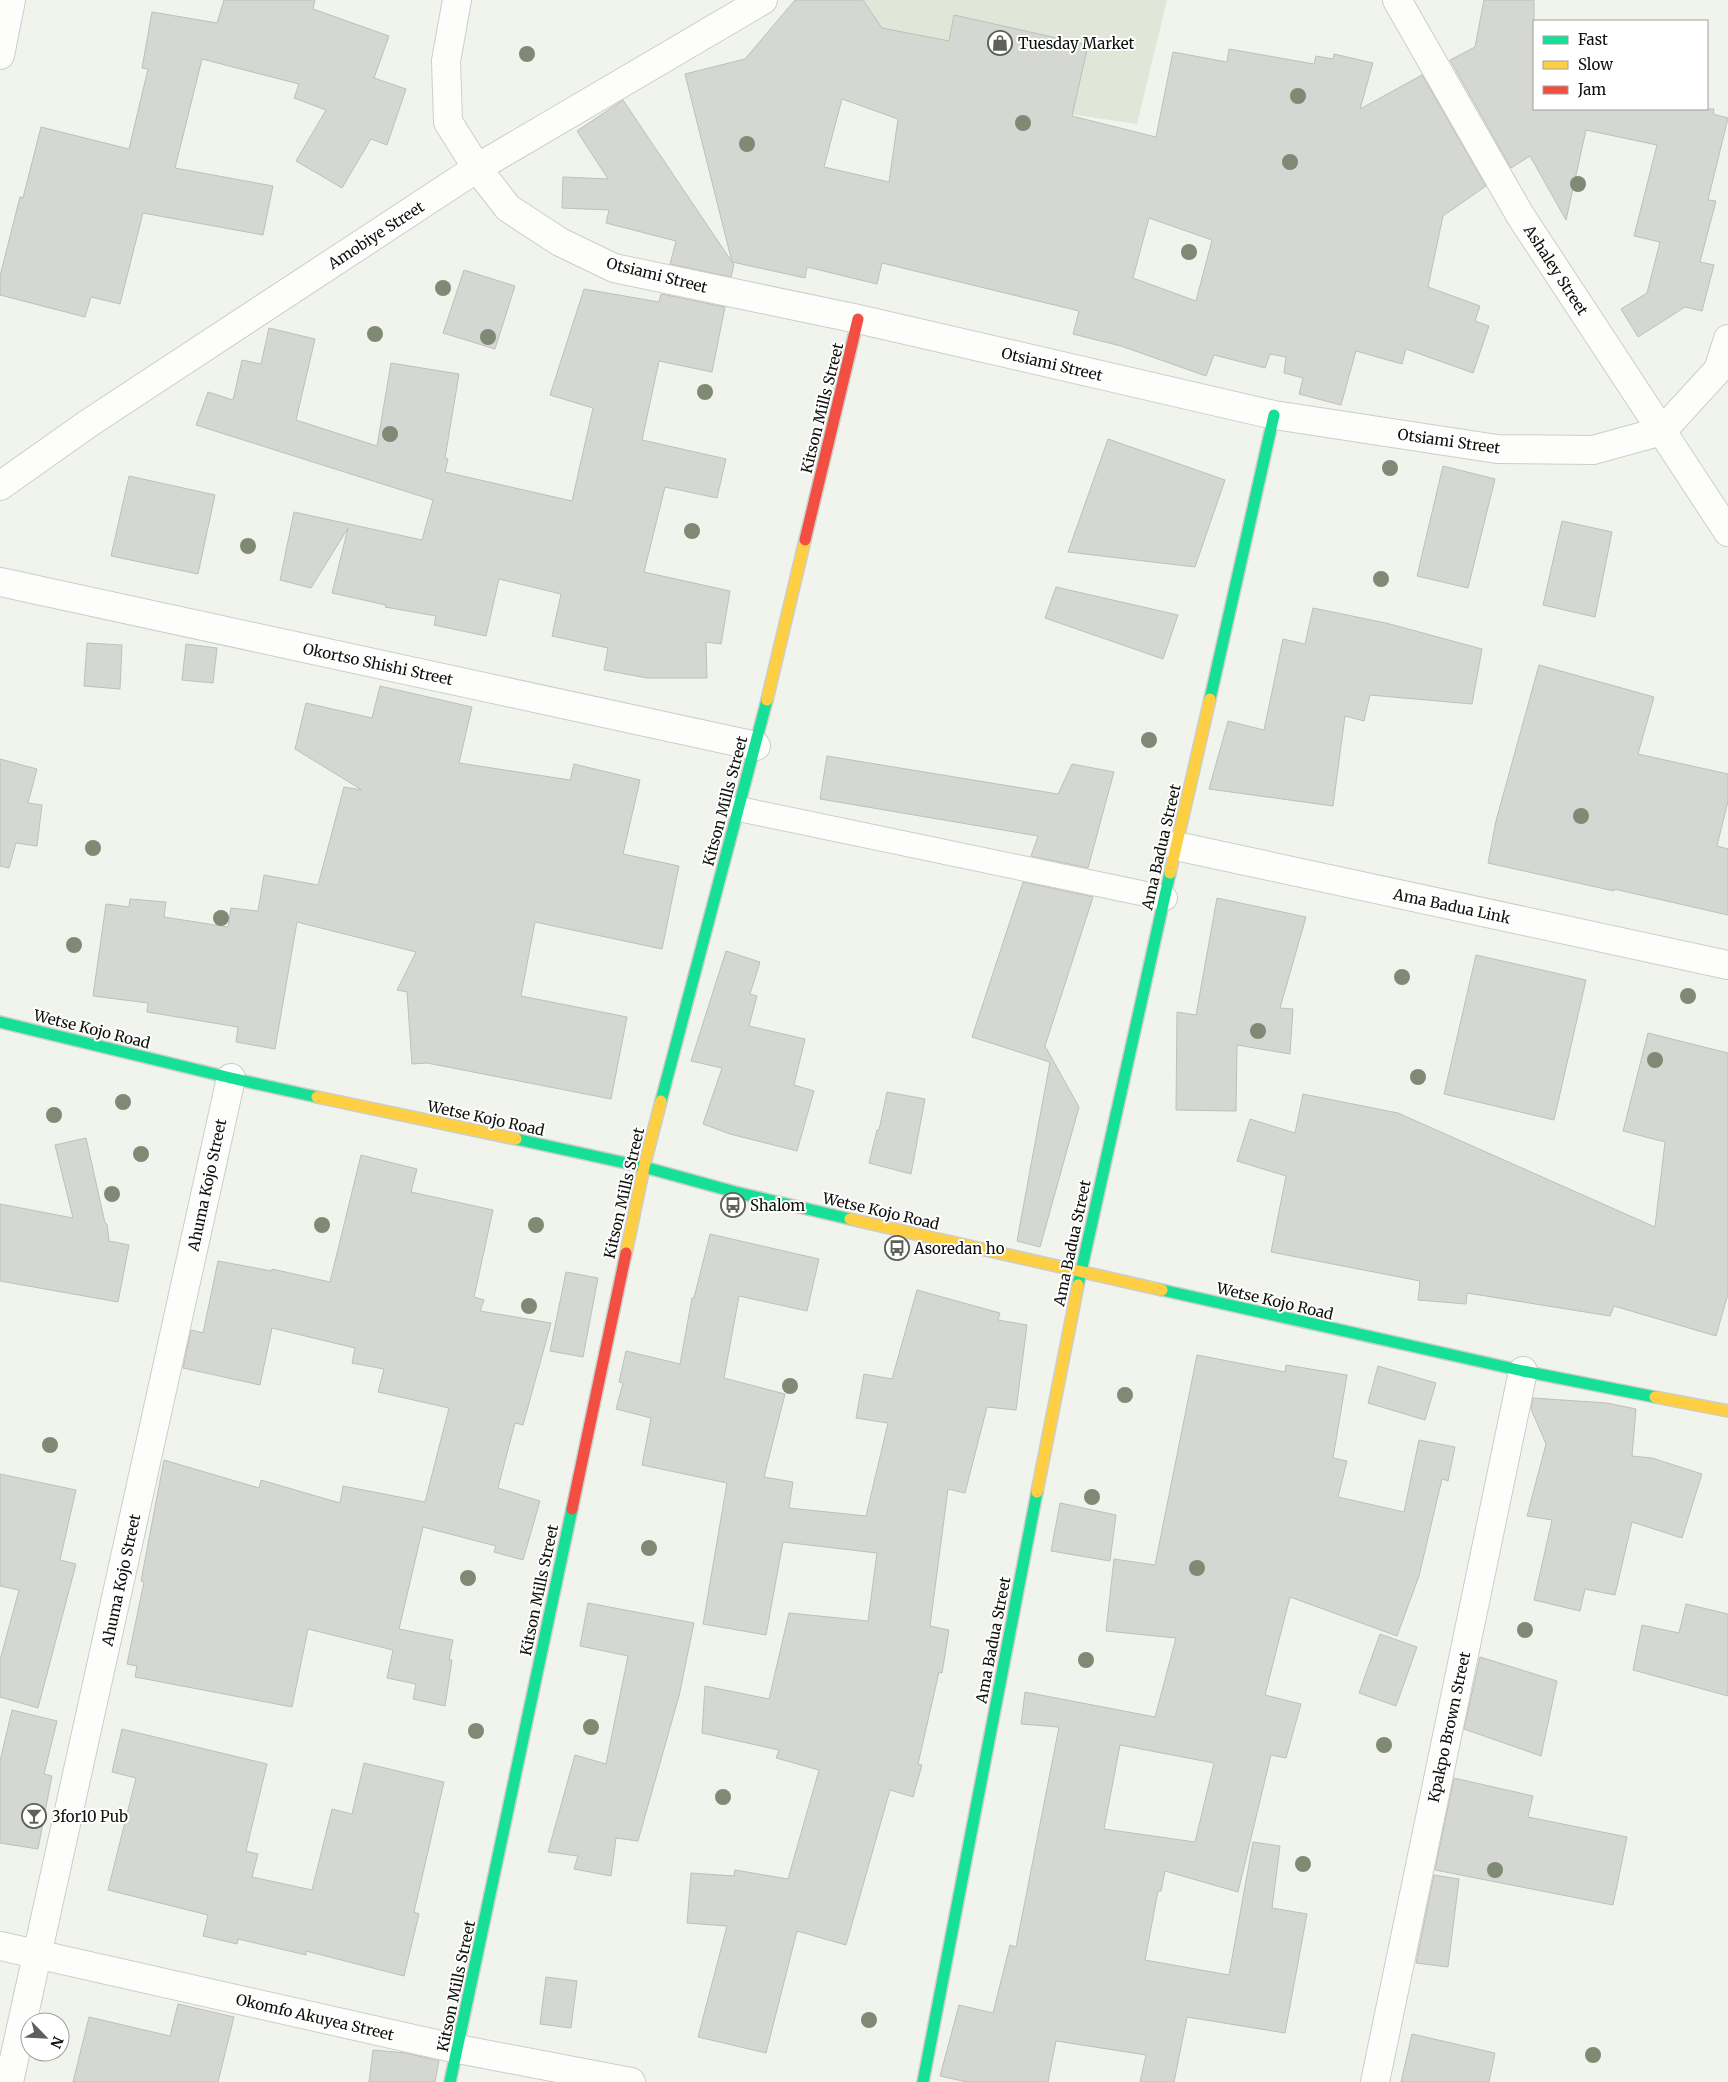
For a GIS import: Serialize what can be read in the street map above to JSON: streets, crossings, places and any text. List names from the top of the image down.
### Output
{
  "streets": {
    "street": [
      "Amobiye Street",
      "Ashaley Street",
      "Otsiami Street",
      "Kitson Mills Street",
      "Okortso Shishi Street",
      "Ama Badua Street",
      "Ama Badua Link",
      "Wetse Kojo Road",
      "Ahuma Kojo Street",
      "Kpakpo Brown Street",
      "Okomfo Akuyea Street"
    ]
  },
  "crossings": [
    ["Amobiye Street", "Otsiami Street"],
    ["Ashaley Street", "Otsiami Street"],
    ["Otsiami Street", "Kitson Mills Street"],
    ["Otsiami Street", "Ama Badua Street"],
    ["Kitson Mills Street", "Okortso Shishi Street"],
    ["Kitson Mills Street", "Wetse Kojo Road"],
    ["Kitson Mills Street", "Okomfo Akuyea Street"],
    ["Ama Badua Street", "Ama Badua Link"],
    ["Ama Badua Street", "Wetse Kojo Road"],
    ["Wetse Kojo Road", "Ahuma Kojo Street"],
    ["Wetse Kojo Road", "Kpakpo Brown Street"],
    ["Ahuma Kojo Street", "Okomfo Akuyea Street"]
  ],
  "places": {
    "shop": ["Tuesday Market"],
    "bus stop": ["Shalom", "Asoredan ho"],
    "bar": ["3for10 Pub"]
  },
  "legend": ["Fast", "Slow", "Jam"],
  "north": "bottom right"
}
